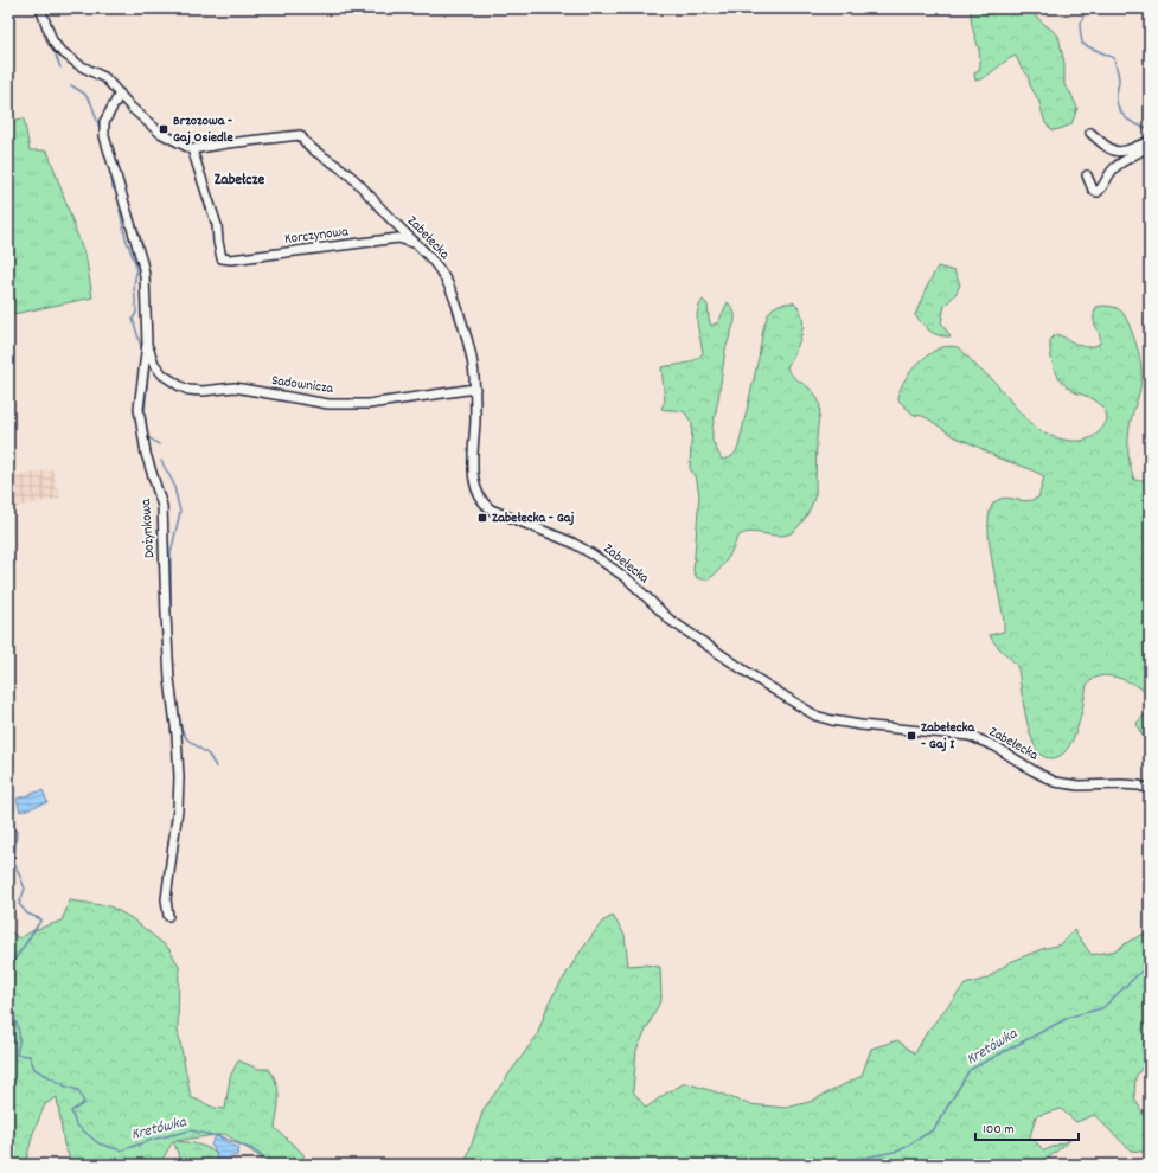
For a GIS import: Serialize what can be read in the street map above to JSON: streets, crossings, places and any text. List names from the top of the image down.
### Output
{
  "streets": {
    "street": [
      "Korczynowa",
      "Zabełecka",
      "Sadownicza",
      "Dożynkowa"
    ]
  },
  "crossings": [
    ["Korczynowa", "Zabełecka"],
    ["Zabełecka", "Sadownicza"],
    ["Sadownicza", "Dożynkowa"]
  ],
  "districts": ["Zabełcze"],
  "water": ["Kretówka"],
  "places": {
    "transit": ["Brzozowa - Gaj Osiedle", "Zabełecka - Gaj", "Zabełecka - Gaj I"]
  },
  "scale_bar": "100 m"
}
